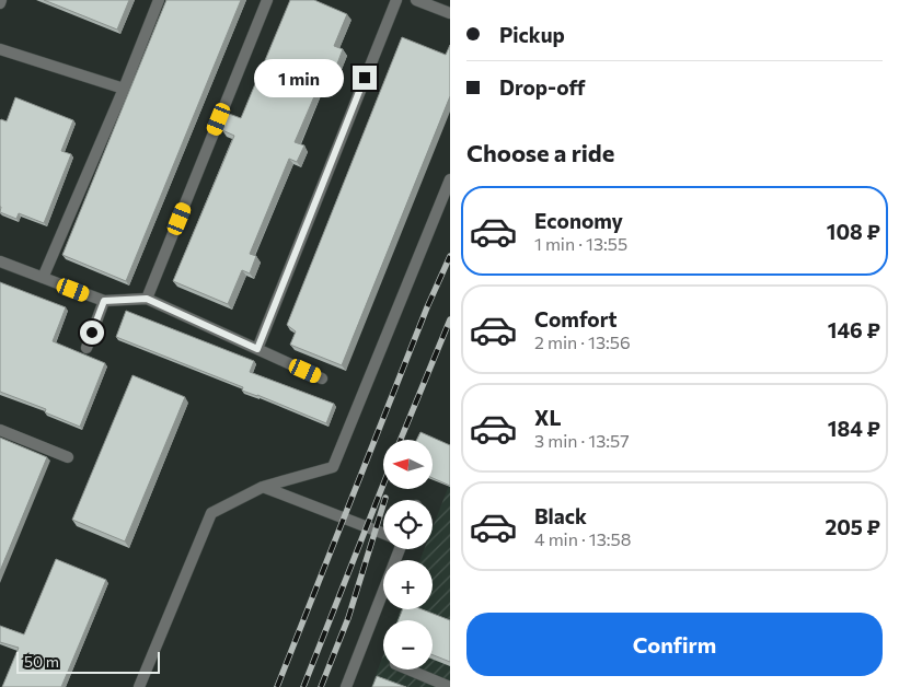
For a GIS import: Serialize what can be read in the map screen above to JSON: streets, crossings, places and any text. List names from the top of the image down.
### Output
{
  "scale_bar": "50 m",
  "north": "left",
  "page": {
    "banner": ["Pickup", "Drop-off"],
    "bubble": "1 min",
    "heading": "Choose a ride",
    "list": [
      {
        "name": "Economy",
        "note": "1 min · 13:55",
        "value": "108 ₽"
      },
      {
        "name": "Comfort",
        "note": "2 min · 13:56",
        "value": "146 ₽"
      },
      {
        "name": "XL",
        "note": "3 min · 13:57",
        "value": "184 ₽"
      },
      {
        "name": "Black",
        "note": "4 min · 13:58",
        "value": "205 ₽"
      }
    ],
    "map_buttons": ["+", "−"],
    "buttons": "Confirm",
    "scale": "50 m"
  }
}
